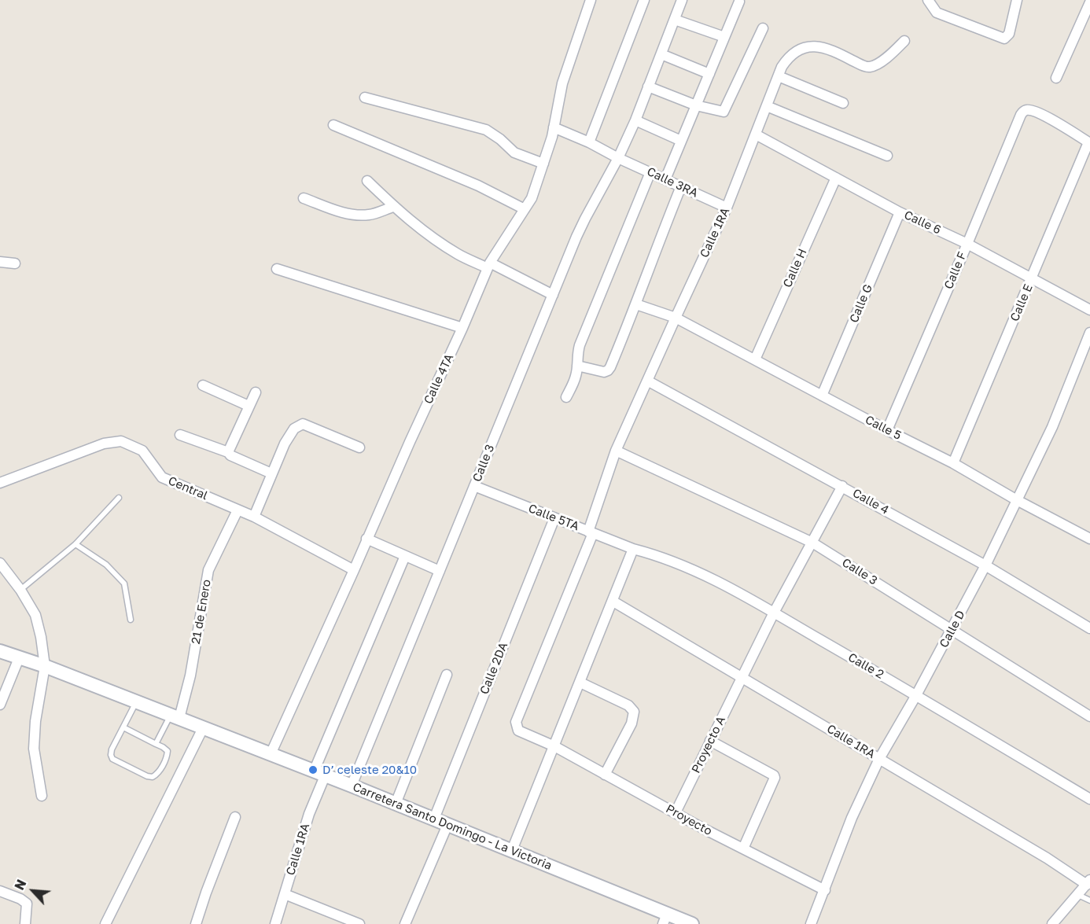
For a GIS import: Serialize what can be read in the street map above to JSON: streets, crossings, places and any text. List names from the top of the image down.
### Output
{
  "streets": {
    "main road": ["Carretera Santo Domingo - La Victoria"],
    "street": [
      "Calle 3RA",
      "Calle 6",
      "Calle 1RA",
      "Calle H",
      "Calle F",
      "Calle E",
      "Calle G",
      "Calle 4TA",
      "Calle 5",
      "Calle 3",
      "Central",
      "Calle 4",
      "Calle 5TA",
      "21 de Enero",
      "Calle D",
      "Calle 2",
      "Calle 2DA",
      "Proyecto A",
      "Proyecto"
    ]
  },
  "crossings": [
    ["Calle 3RA", "Calle 1RA"],
    ["Calle 3RA", "Calle 4TA"],
    ["Calle 3RA", "Calle 3"],
    ["Calle 6", "Calle 1RA"],
    ["Calle 6", "Calle H"],
    ["Calle 6", "Calle F"],
    ["Calle 6", "Calle E"],
    ["Calle 6", "Calle G"],
    ["Calle 1RA", "Calle 5"],
    ["Calle 1RA", "Calle 3"],
    ["Calle 1RA", "Calle 4"],
    ["Calle 1RA", "Calle 5TA"],
    ["Calle 1RA", "Calle D"],
    ["Calle 1RA", "Proyecto A"],
    ["Calle 1RA", "Proyecto"],
    ["Calle 1RA", "Carretera Santo Domingo - La Victoria"],
    ["Calle H", "Calle 5"],
    ["Calle F", "Calle E"],
    ["Calle F", "Calle 5"],
    ["Calle E", "Calle 5"],
    ["Calle G", "Calle 5"],
    ["Calle 4TA", "Central"],
    ["Calle 4TA", "Carretera Santo Domingo - La Victoria"],
    ["Calle 5", "Calle D"],
    ["Calle 3", "Calle 5TA"],
    ["Calle 3", "Calle D"],
    ["Calle 3", "Proyecto A"],
    ["Calle 3", "Carretera Santo Domingo - La Victoria"],
    ["Central", "21 de Enero"],
    ["Calle 4", "Calle D"],
    ["Calle 4", "Proyecto A"],
    ["Calle 5TA", "Calle 2"],
    ["Calle 5TA", "Calle 2DA"],
    ["21 de Enero", "Carretera Santo Domingo - La Victoria"],
    ["Calle D", "Calle 2"],
    ["Calle D", "Proyecto"],
    ["Calle 2", "Proyecto A"],
    ["Calle 2DA", "Carretera Santo Domingo - La Victoria"],
    ["Proyecto A", "Proyecto"]
  ],
  "places": ["D’ celeste 20&10"],
  "north": "top left"
}
